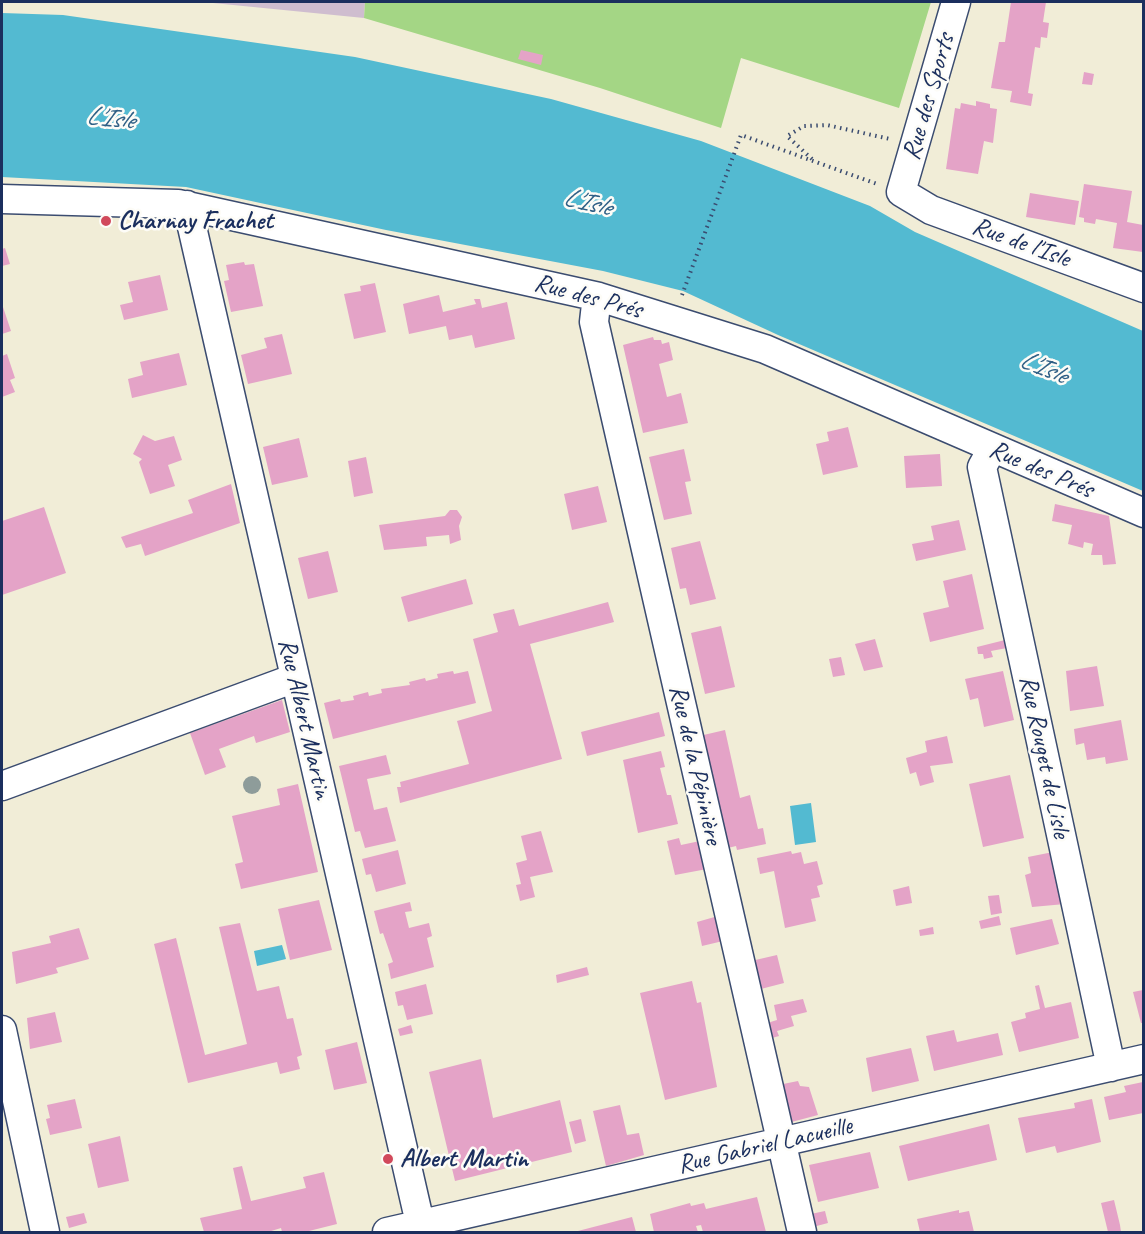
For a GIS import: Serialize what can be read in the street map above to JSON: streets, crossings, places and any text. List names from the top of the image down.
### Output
{
  "streets": {
    "street": [
      "Rue des Sports",
      "Rue de l'Isle",
      "Rue des Prés",
      "Rue Albert Martin",
      "Rue Rouget de Lisle",
      "Rue de la Pépinière",
      "Rue Gabriel Lacueille"
    ]
  },
  "crossings": [
    ["Rue des Sports", "Rue de l'Isle"],
    ["Rue des Prés", "Rue Albert Martin"],
    ["Rue des Prés", "Rue Rouget de Lisle"],
    ["Rue des Prés", "Rue de la Pépinière"],
    ["Rue Albert Martin", "Rue Gabriel Lacueille"],
    ["Rue Rouget de Lisle", "Rue Gabriel Lacueille"],
    ["Rue de la Pépinière", "Rue Gabriel Lacueille"]
  ],
  "water": ["L'Isle"],
  "places": ["Charnay Frachet", "Albert Martin"]
}
